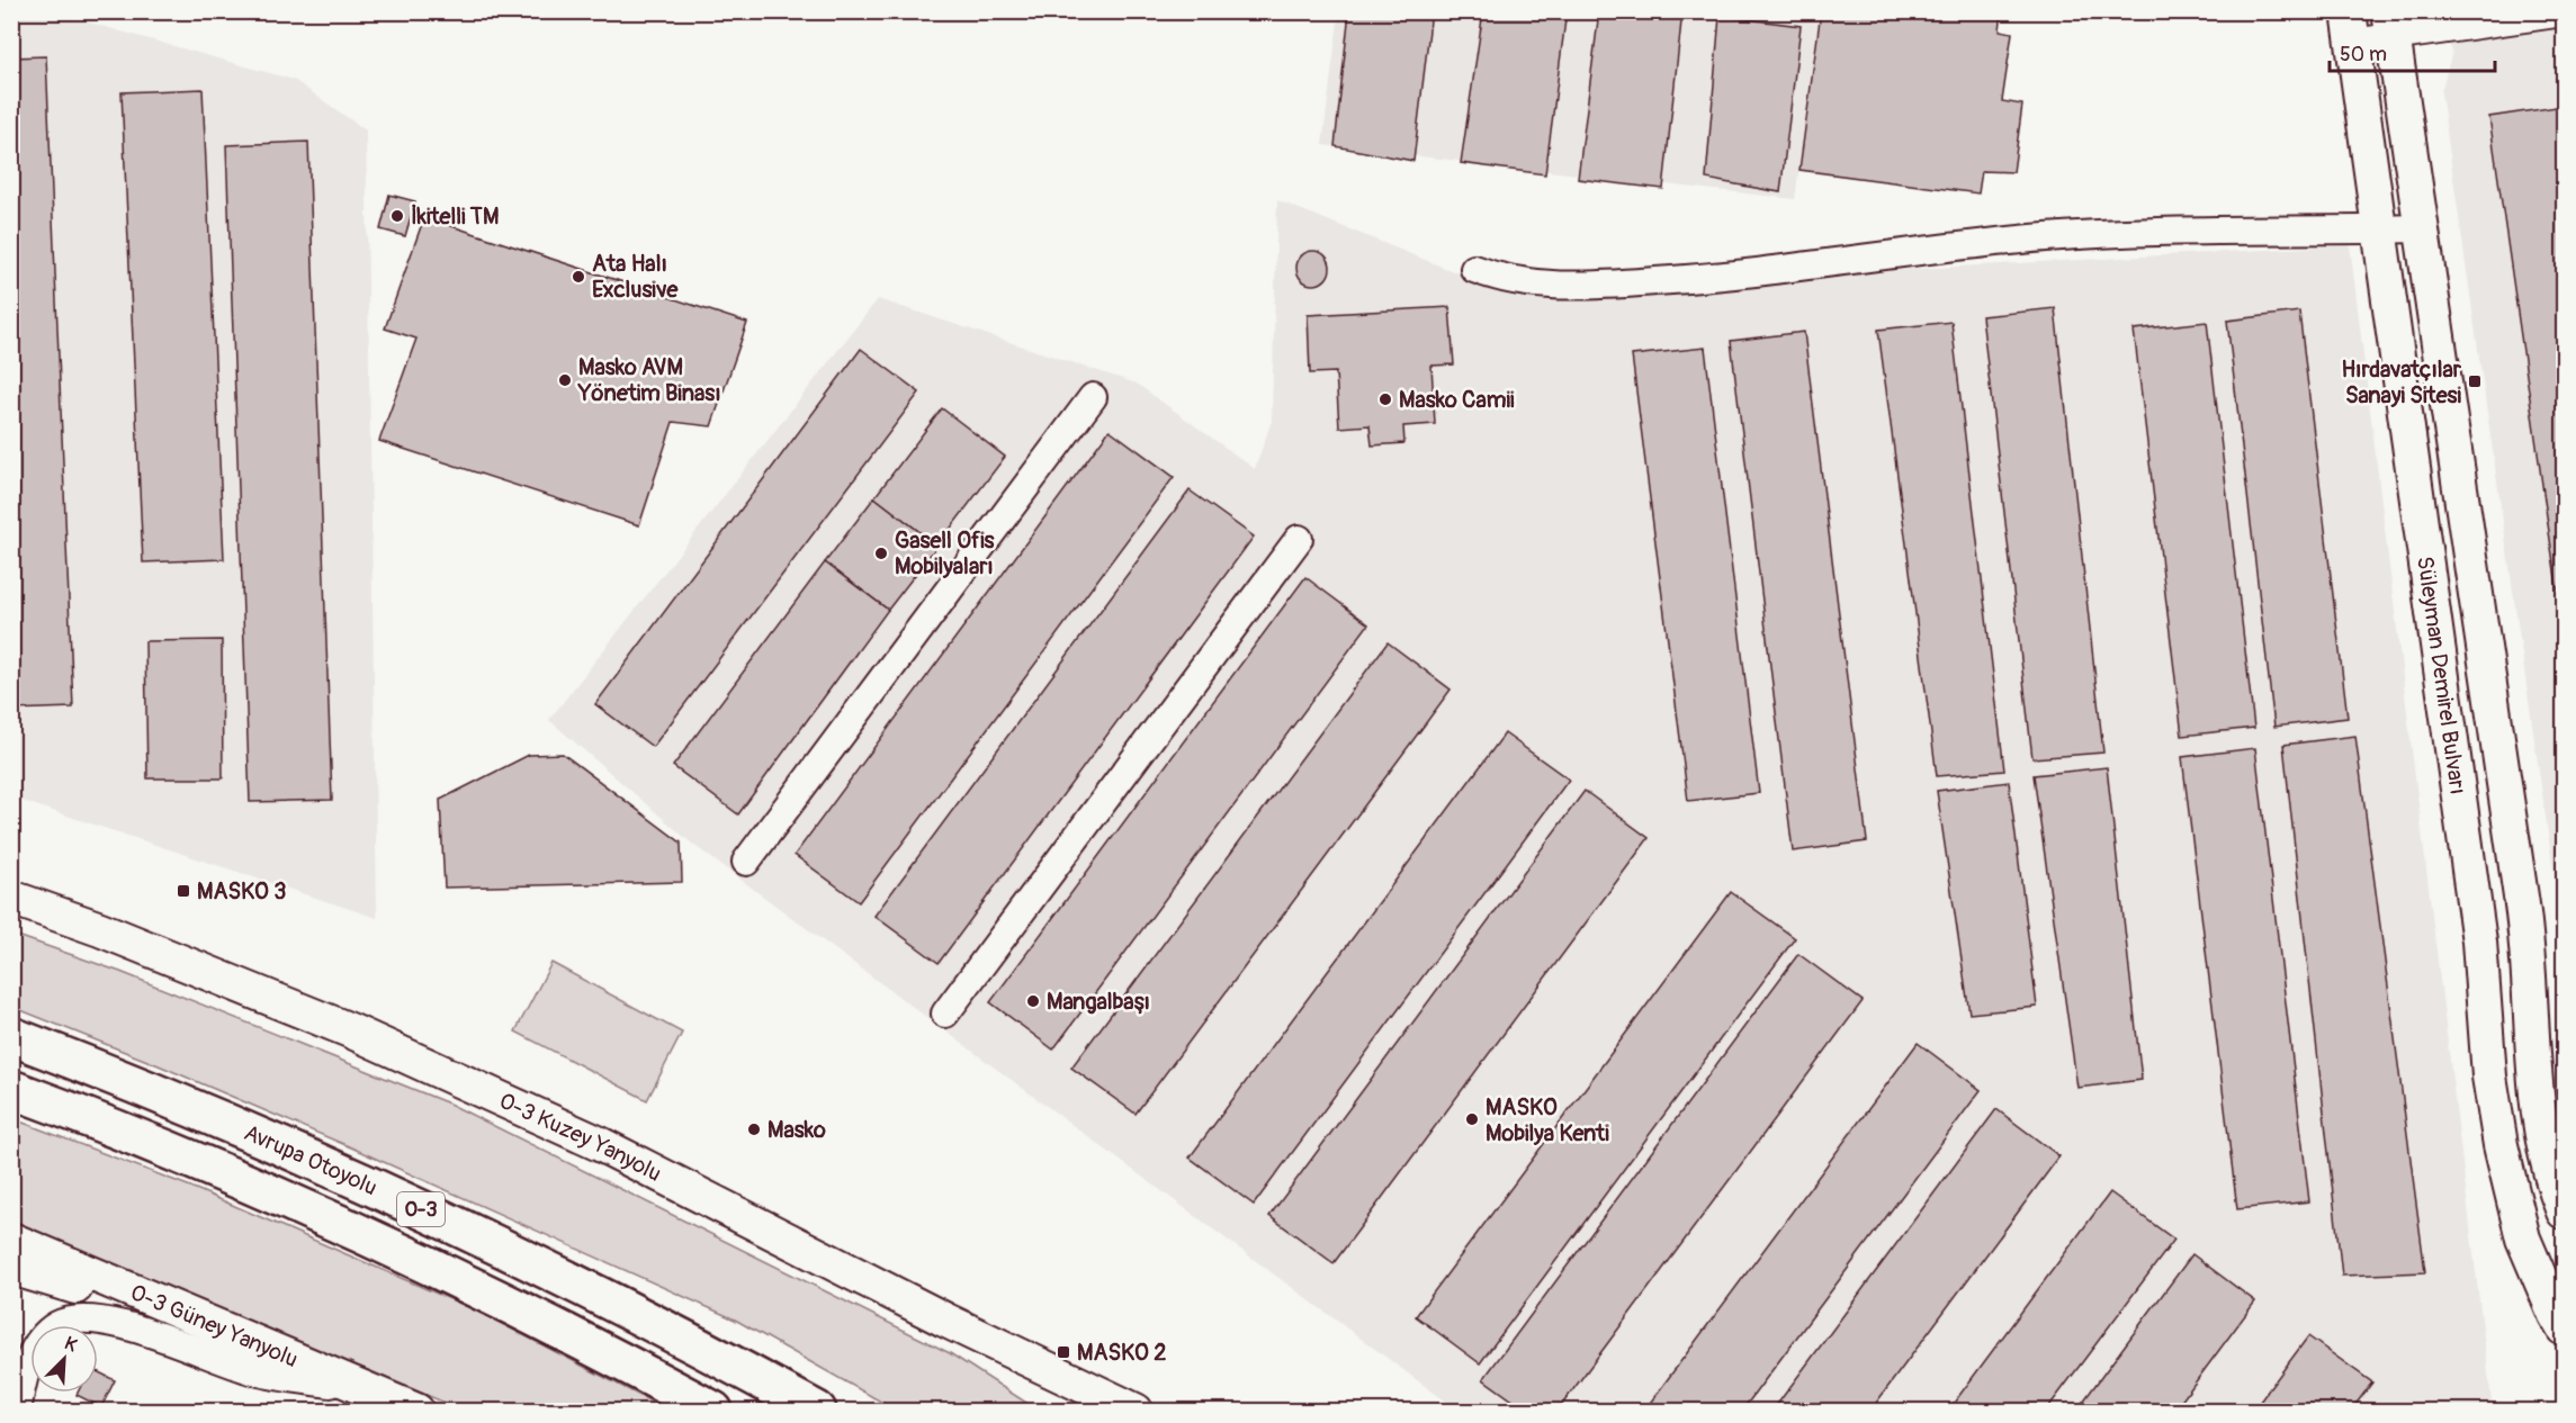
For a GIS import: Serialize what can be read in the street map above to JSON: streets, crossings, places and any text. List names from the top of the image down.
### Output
{
  "streets": {
    "highway": ["Avrupa Otoyolu", "O-3"],
    "main road": ["Süleyman Demirel Bulvarı", "O-3 Kuzey Yanyolu", "O-3 Güney Yanyolu"]
  },
  "places": {
    "other": [
      "İkitelli TM",
      "Ata Halı Exclusive",
      "Masko AVM Yönetim Binası",
      "Masko Camii",
      "Gasell Ofis Mobilyaları",
      "Mangalbaşı",
      "MASKO Mobilya Kenti",
      "Masko"
    ],
    "transit": ["Hırdavatçılar Sanayi Sitesi", "MASKO 3", "MASKO 2"]
  },
  "scale_bar": "50 m",
  "north": "top right"
}
